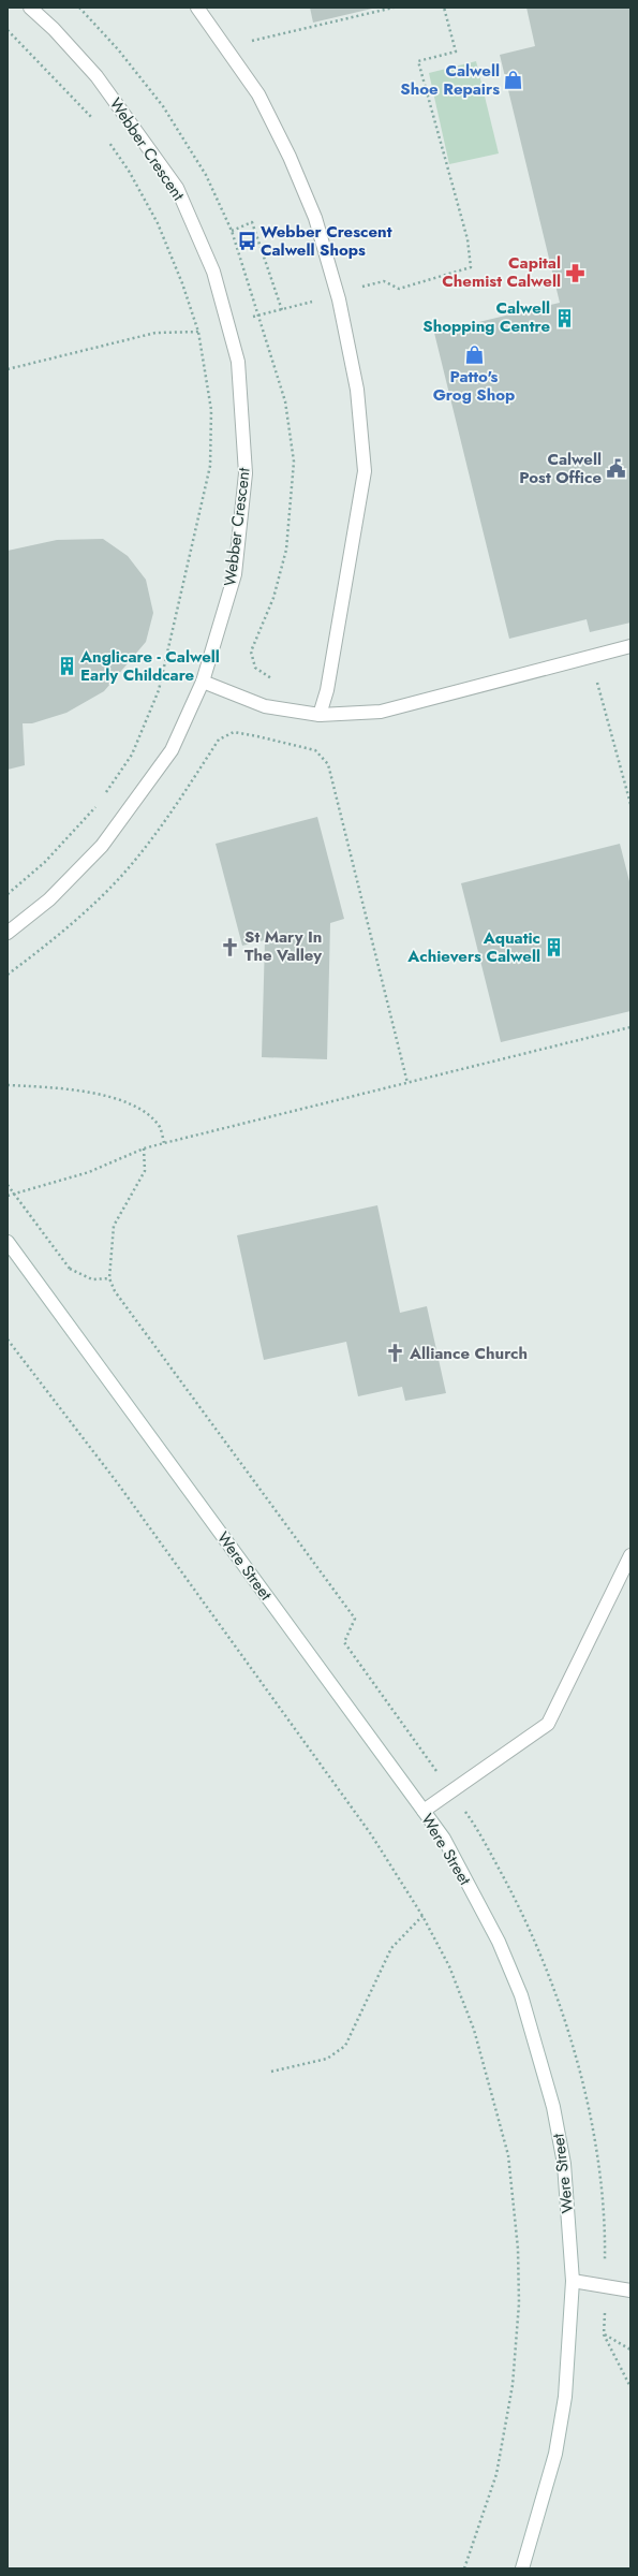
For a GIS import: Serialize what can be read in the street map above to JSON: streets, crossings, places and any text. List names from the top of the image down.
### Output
{
  "streets": {
    "street": ["Webber Crescent", "Were Street"]
  },
  "places": {
    "shop": ["Calwell Shoe Repairs", "Patto's Grog Shop"],
    "bus stop": ["Webber Crescent Calwell Shops"],
    "pharmacy": ["Capital Chemist Calwell"],
    "building": ["Calwell Shopping Centre", "Anglicare - Calwell Early Childcare", "Aquatic Achievers Calwell"],
    "public building": ["Calwell Post Office"],
    "church": ["St Mary In The Valley", "Alliance Church"]
  }
}
